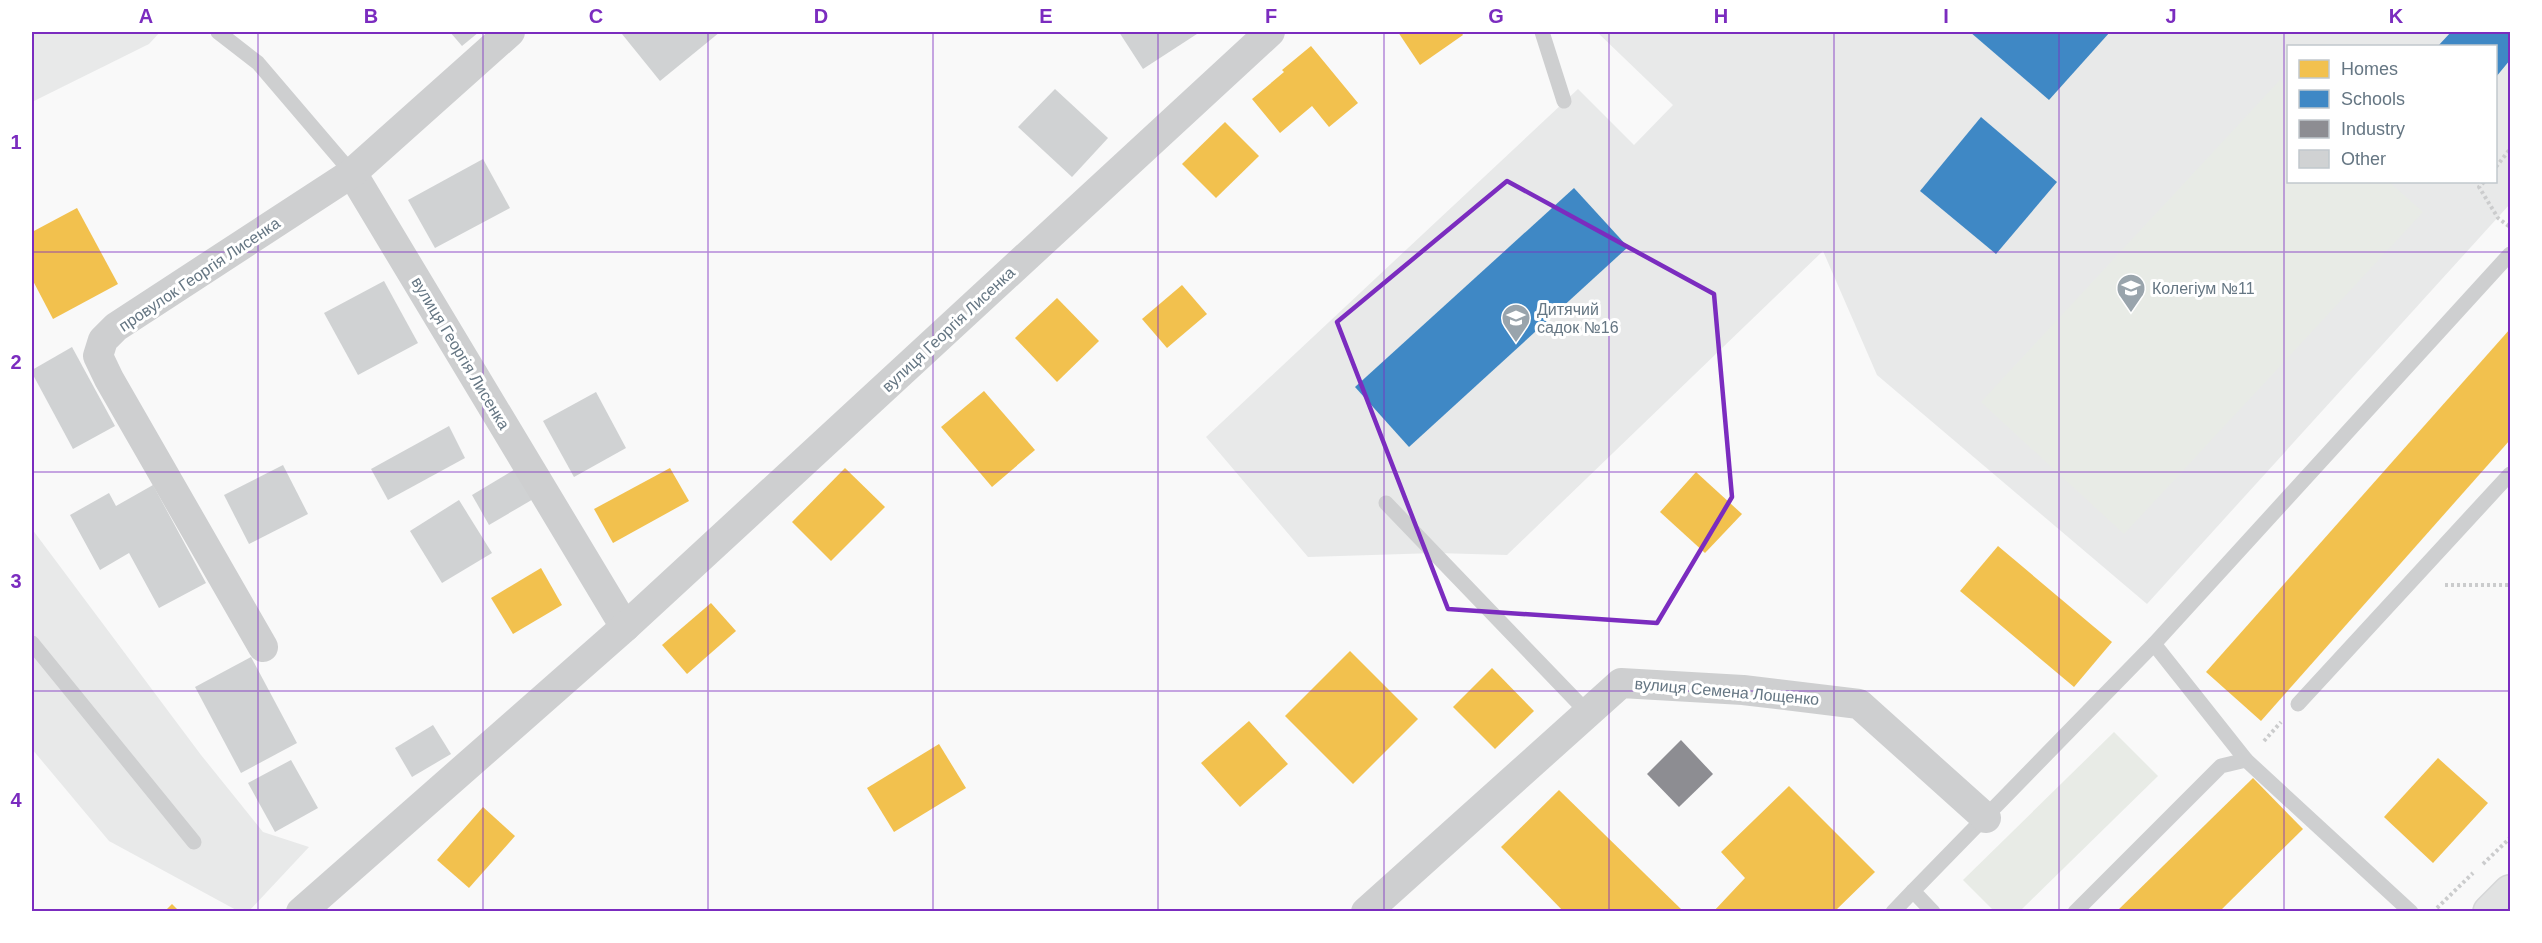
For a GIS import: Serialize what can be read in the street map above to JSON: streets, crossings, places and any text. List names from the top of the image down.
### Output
{
  "streets": {
    "street": ["провулок Георгія Лисенка", "вулиця Георгія Лисенка", "вулиця Семена Лощенко"]
  },
  "crossings": [
    ["провулок Георгія Лисенка", "вулиця Георгія Лисенка"]
  ],
  "places": {
    "school or university": ["Колегіум №11", "Дитячий садок №16"]
  },
  "legend": [
    "Homes",
    "Schools",
    "Industry",
    "Other"
  ],
  "grid": {
    "columns": [
      "A",
      "B",
      "C",
      "D",
      "E",
      "F",
      "G",
      "H",
      "I",
      "J",
      "K"
    ],
    "rows": [
      "1",
      "2",
      "3",
      "4"
    ]
  }
}
